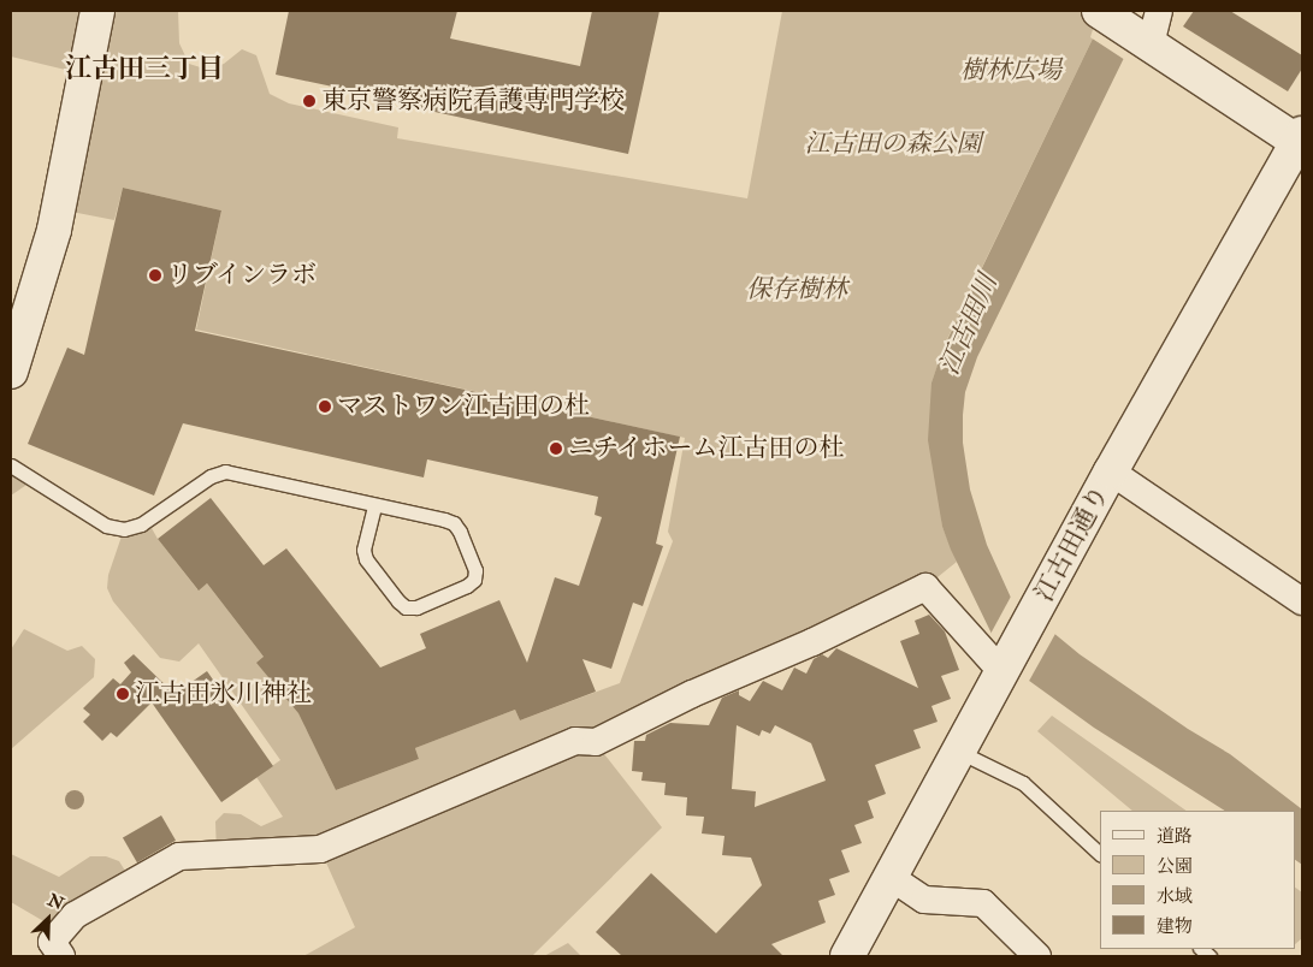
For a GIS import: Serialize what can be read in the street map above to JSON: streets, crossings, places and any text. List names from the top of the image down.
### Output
{
  "streets": {
    "street": ["江古田通り"]
  },
  "districts": ["江古田三丁目"],
  "water": ["江古田川"],
  "parks": ["樹林広場", "江古田の森公園", "保存樹林"],
  "places": [
    "東京警察病院看護専門学校",
    "リブインラボ",
    "マストワン江古田の杜",
    "ニチイホーム江古田の杜",
    "江古田氷川神社"
  ],
  "legend": [
    "道路",
    "公園",
    "水域",
    "建物"
  ],
  "north": "top right"
}
